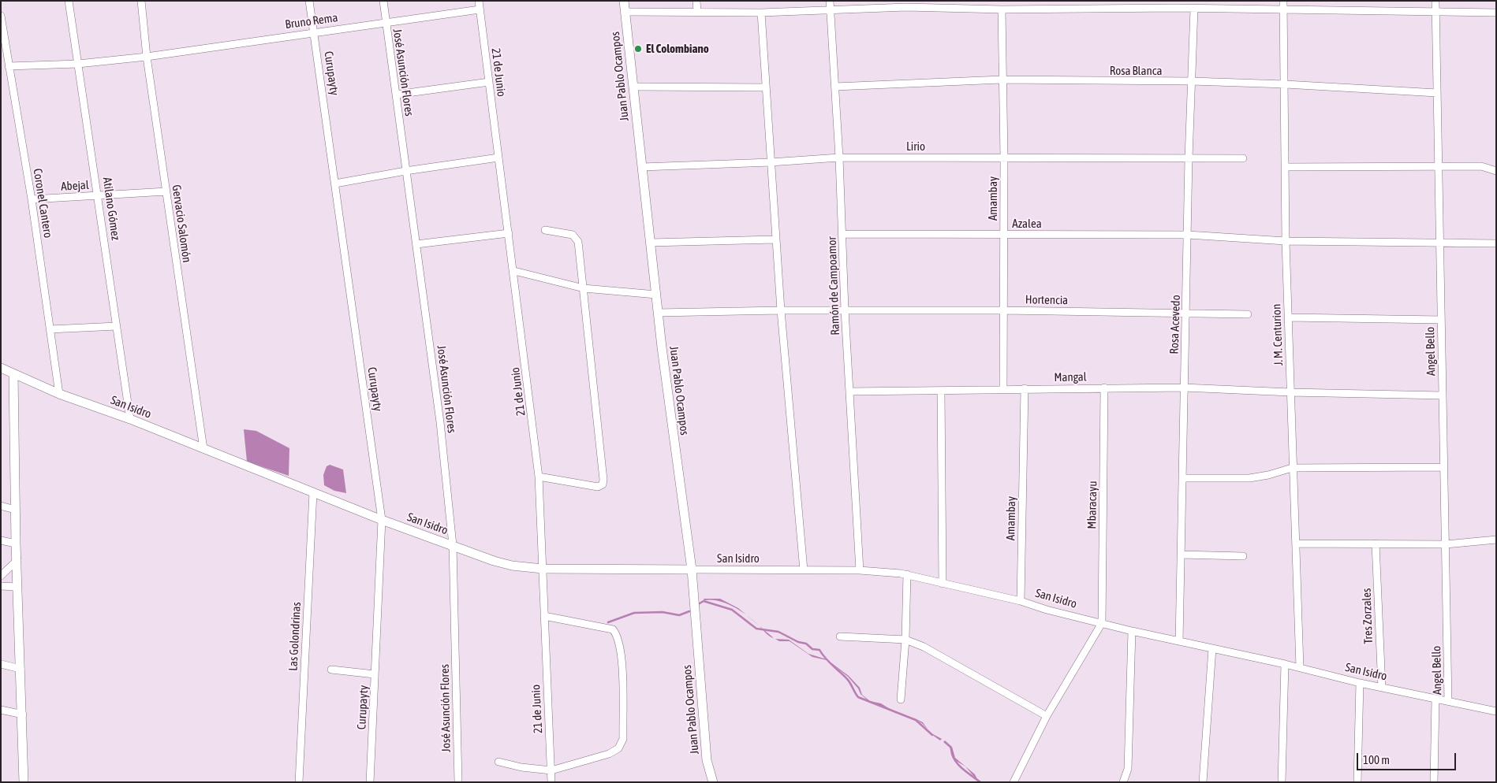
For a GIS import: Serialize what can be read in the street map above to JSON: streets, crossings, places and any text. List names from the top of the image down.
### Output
{
  "streets": {
    "street": [
      "Bruno Rema",
      "Rosa Blanca",
      "José Asunción Flores",
      "21 de Junio",
      "Curupayty",
      "Juan Pablo Ocampos",
      "Lirio",
      "Abejal",
      "Amambay",
      "Coronel Cantero",
      "Atilano Gómez",
      "Gervacio Salomón",
      "Azalea",
      "Ramón de Campoamor",
      "Hortencia",
      "Rosa Acevedo",
      "J. M. Centurion",
      "Angel Bello",
      "Mangal",
      "San Isidro",
      "Mbaracayu",
      "Tres Zorzales",
      "Las Golondrinas"
    ]
  },
  "crossings": [
    ["Bruno Rema", "José Asunción Flores"],
    ["Bruno Rema", "21 de Junio"],
    ["Bruno Rema", "Curupayty"],
    ["Bruno Rema", "Coronel Cantero"],
    ["Bruno Rema", "Atilano Gómez"],
    ["Bruno Rema", "Gervacio Salomón"],
    ["Rosa Blanca", "Amambay"],
    ["Rosa Blanca", "Ramón de Campoamor"],
    ["Rosa Blanca", "Rosa Acevedo"],
    ["Rosa Blanca", "J. M. Centurion"],
    ["Rosa Blanca", "Angel Bello"],
    ["José Asunción Flores", "San Isidro"],
    ["21 de Junio", "San Isidro"],
    ["Curupayty", "San Isidro"],
    ["Juan Pablo Ocampos", "Lirio"],
    ["Juan Pablo Ocampos", "Hortencia"],
    ["Juan Pablo Ocampos", "San Isidro"],
    ["Lirio", "Amambay"],
    ["Lirio", "Ramón de Campoamor"],
    ["Lirio", "Rosa Acevedo"],
    ["Abejal", "Coronel Cantero"],
    ["Abejal", "Atilano Gómez"],
    ["Abejal", "Gervacio Salomón"],
    ["Amambay", "Azalea"],
    ["Amambay", "Hortencia"],
    ["Amambay", "Mangal"],
    ["Amambay", "San Isidro"],
    ["Coronel Cantero", "San Isidro"],
    ["Atilano Gómez", "San Isidro"],
    ["Gervacio Salomón", "San Isidro"],
    ["Azalea", "Ramón de Campoamor"],
    ["Azalea", "Rosa Acevedo"],
    ["Azalea", "J. M. Centurion"],
    ["Azalea", "Angel Bello"],
    ["Ramón de Campoamor", "Hortencia"],
    ["Ramón de Campoamor", "Mangal"],
    ["Ramón de Campoamor", "San Isidro"],
    ["Hortencia", "Rosa Acevedo"],
    ["Rosa Acevedo", "Mangal"],
    ["Rosa Acevedo", "San Isidro"],
    ["J. M. Centurion", "Mangal"],
    ["J. M. Centurion", "San Isidro"],
    ["Angel Bello", "Mangal"],
    ["Angel Bello", "San Isidro"],
    ["Mangal", "Mbaracayu"],
    ["San Isidro", "Mbaracayu"],
    ["San Isidro", "Tres Zorzales"],
    ["San Isidro", "Las Golondrinas"]
  ],
  "places": ["El Colombiano"],
  "scale_bar": "100 m"
}
